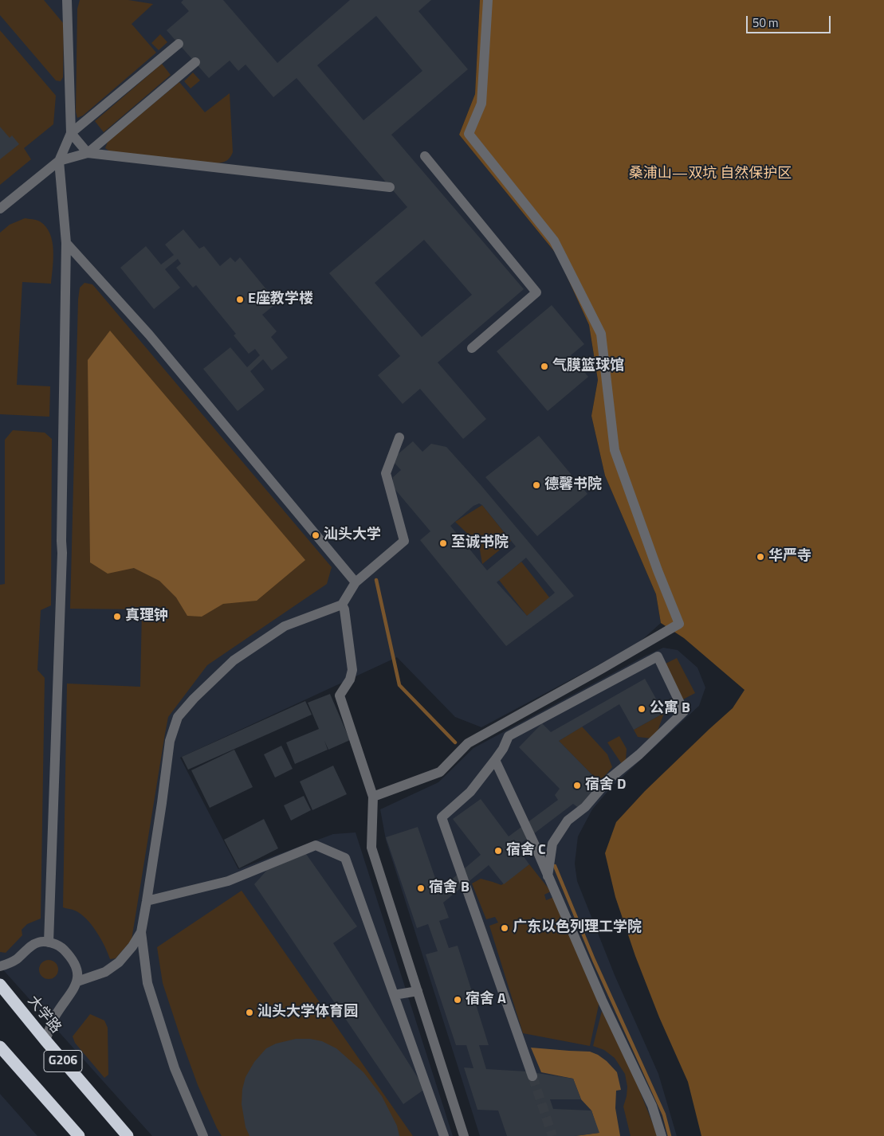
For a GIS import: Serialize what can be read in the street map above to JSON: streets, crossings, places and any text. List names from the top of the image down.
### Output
{
  "streets": {
    "highway": ["大学路", "G206"]
  },
  "parks": ["桑浦山—双坑 自然保护区"],
  "places": [
    "E座教学楼",
    "气膜篮球馆",
    "德馨书院",
    "汕头大学",
    "至诚书院",
    "华严寺",
    "真理钟",
    "公寓 B",
    "宿舍 D",
    "宿舍 C",
    "宿舍 B",
    "广东以色列理工学院",
    "宿舍 A",
    "汕头大学体育园"
  ],
  "scale_bar": "50 m"
}
